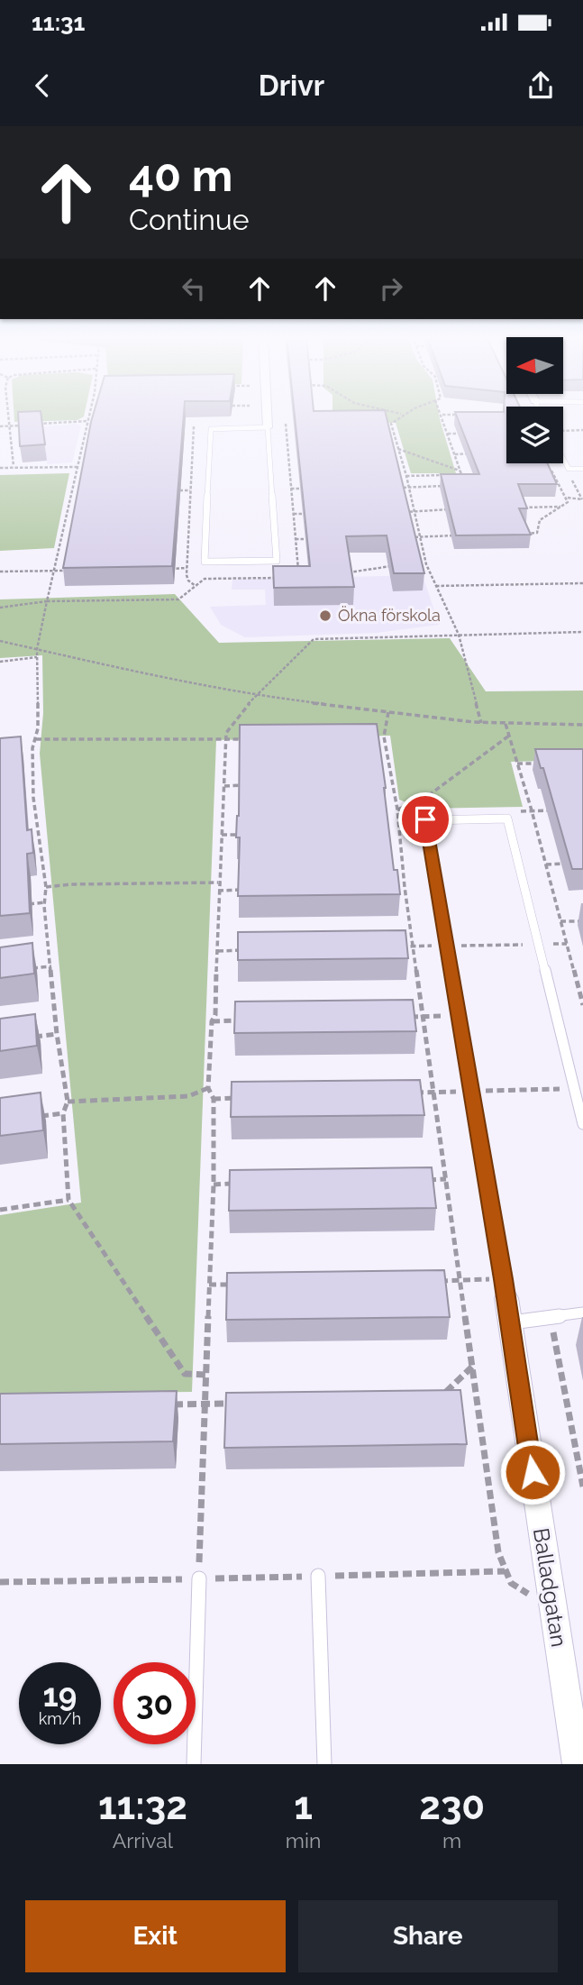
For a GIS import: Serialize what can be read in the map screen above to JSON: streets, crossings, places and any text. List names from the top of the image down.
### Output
{
  "streets": {
    "street": ["Balladgatan"]
  },
  "places": ["Ökna förskola"],
  "north": "left",
  "page": {
    "status": "11:31",
    "header": "Drivr",
    "turn": ["40 m", "Continue"],
    "speed": "19 km/h",
    "limit": "30",
    "eta": [
      "11:32",
      "Arrival",
      "1",
      "min",
      "230",
      "m"
    ],
    "buttons": ["Exit", "Share"]
  }
}
